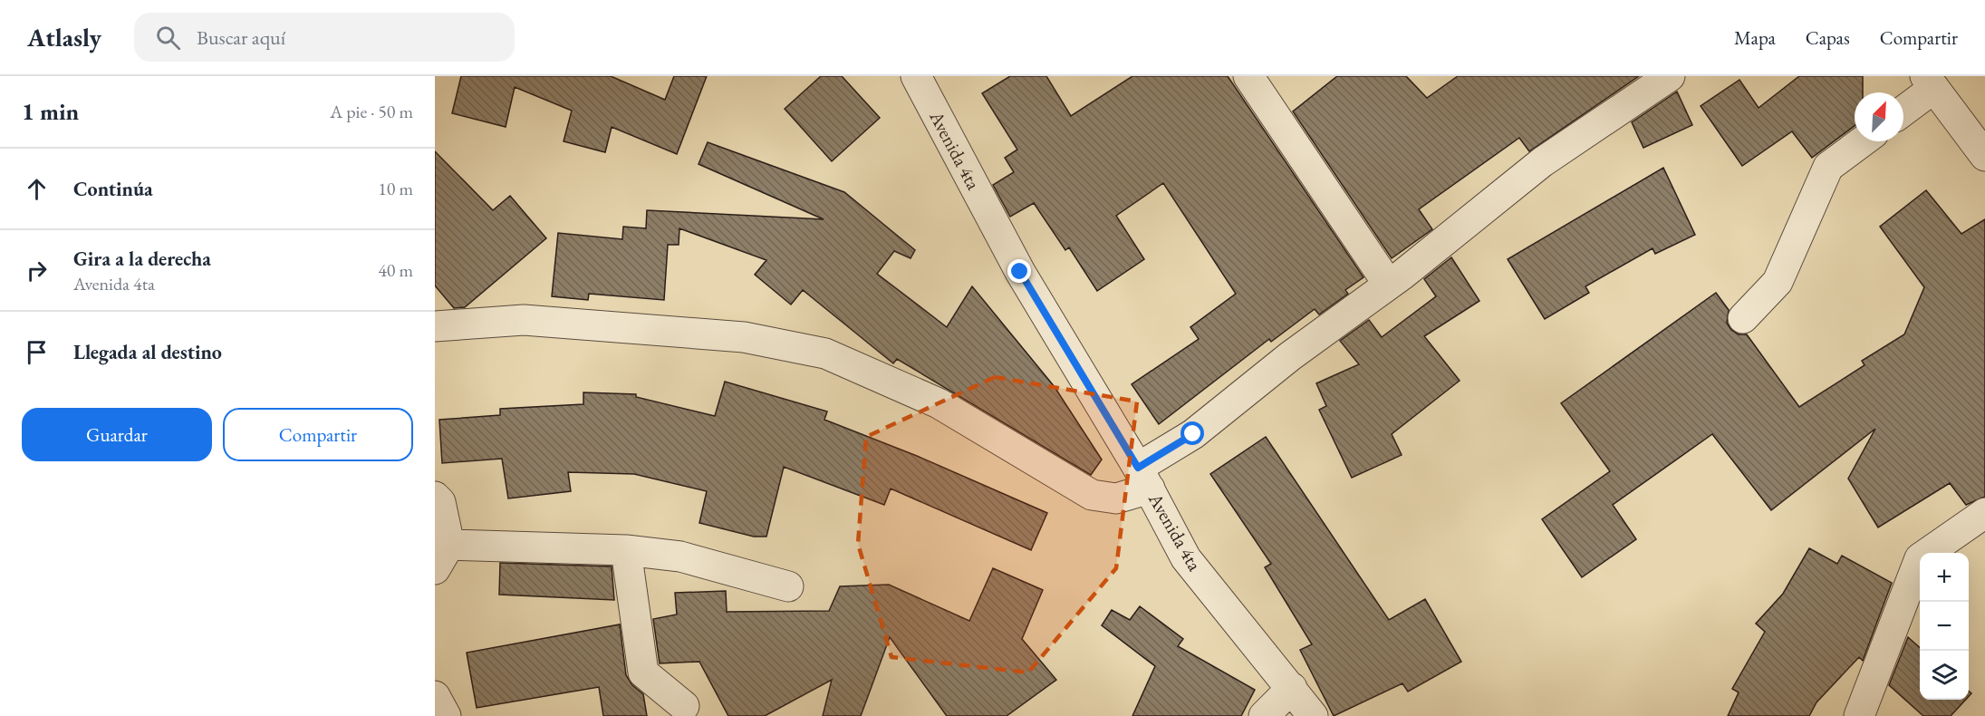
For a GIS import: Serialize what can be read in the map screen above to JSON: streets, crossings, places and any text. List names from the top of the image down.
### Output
{
  "streets": {
    "street": ["Avenida 4ta"]
  },
  "north": "top right",
  "page": {
    "header": "Atlasly",
    "search": "Buscar aquí",
    "nav": ["Mapa", "Capas", "Compartir"],
    "heading": ["1 min", "A pie · 50 m"],
    "list": [
      ["Continúa", "10 m"],
      ["Gira a la derecha", "Avenida 4ta", "40 m"],
      "Llegada al destino"
    ],
    "buttons": ["Guardar", "Compartir"],
    "map_buttons": ["+", "−"]
  }
}
